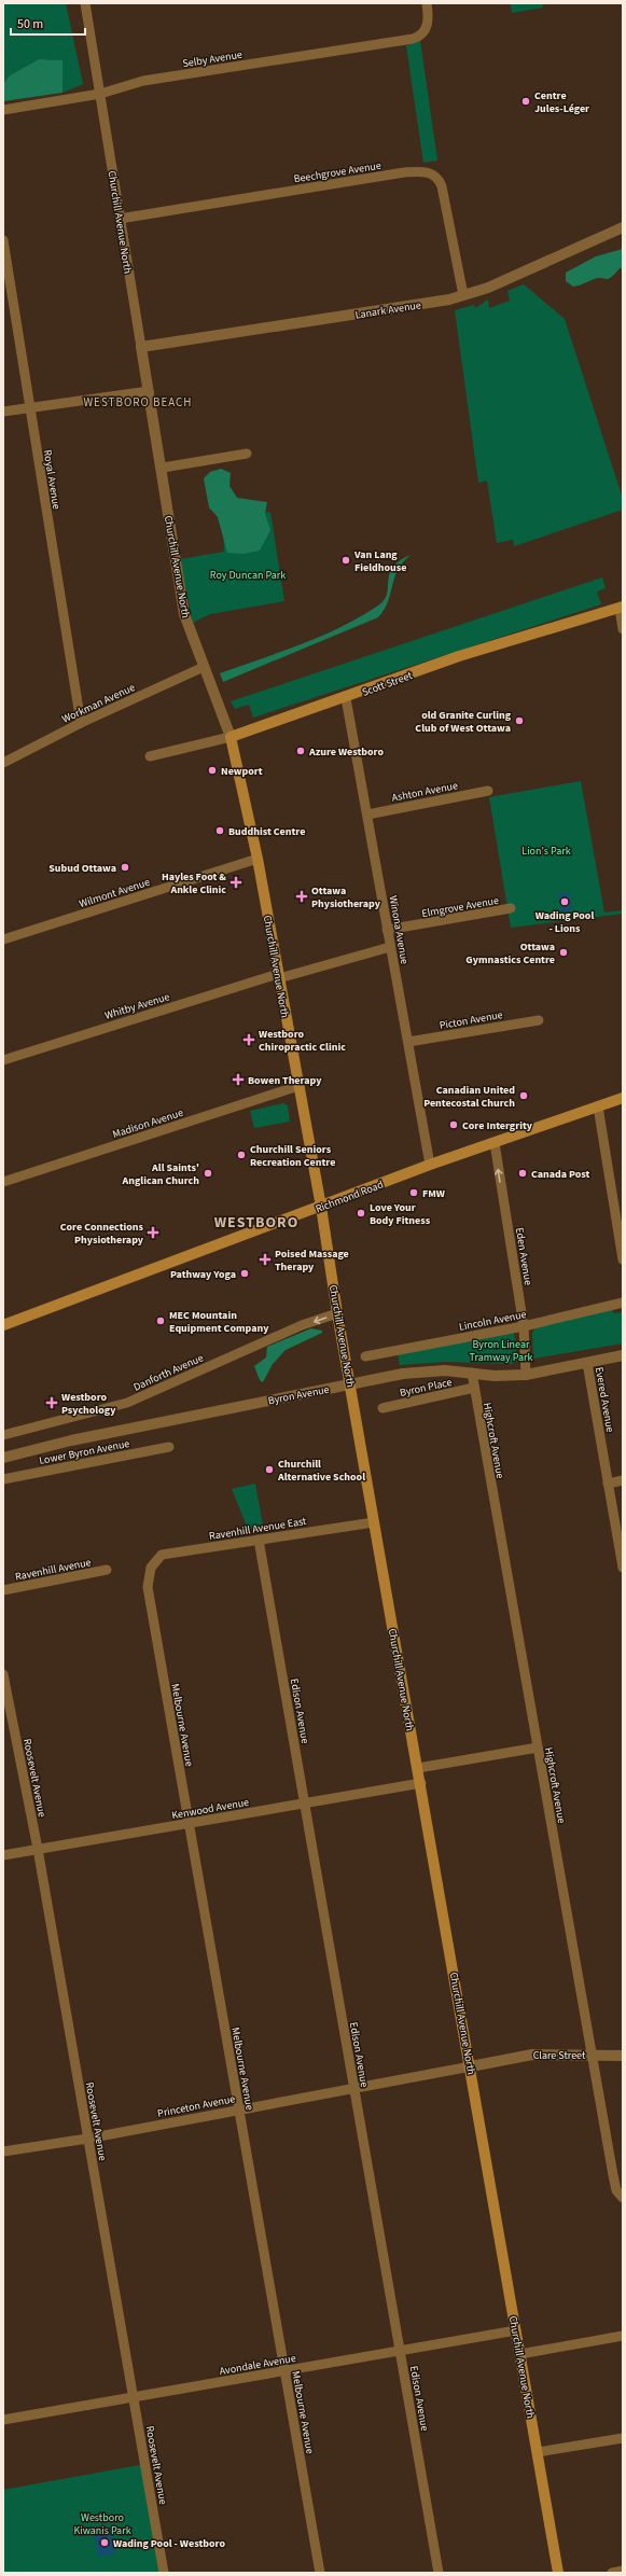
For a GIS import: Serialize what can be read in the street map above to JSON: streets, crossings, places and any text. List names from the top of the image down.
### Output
{
  "streets": {
    "main road": ["Churchill Avenue North", "Scott Street", "Richmond Road"],
    "street": [
      "Selby Avenue",
      "Beechgrove Avenue",
      "Lanark Avenue",
      "Royal Avenue",
      "Workman Avenue",
      "Ashton Avenue",
      "Wilmont Avenue",
      "Elmgrove Avenue",
      "Winona Avenue",
      "Whitby Avenue",
      "Picton Avenue",
      "Madison Avenue",
      "Eden Avenue",
      "Lincoln Avenue",
      "Danforth Avenue",
      "Byron Place",
      "Byron Avenue",
      "Evered Avenue",
      "Highcroft Avenue",
      "Lower Byron Avenue",
      "Ravenhill Avenue East",
      "Ravenhill Avenue",
      "Edison Avenue",
      "Melbourne Avenue",
      "Roosevelt Avenue",
      "Kenwood Avenue",
      "Clare Street",
      "Princeton Avenue",
      "Avondale Avenue"
    ]
  },
  "crossings": [
    ["Selby Avenue", "Churchill Avenue North"],
    ["Beechgrove Avenue", "Churchill Avenue North"],
    ["Beechgrove Avenue", "Lanark Avenue"],
    ["Churchill Avenue North", "Lanark Avenue"],
    ["Churchill Avenue North", "Scott Street"],
    ["Churchill Avenue North", "Workman Avenue"],
    ["Churchill Avenue North", "Wilmont Avenue"],
    ["Churchill Avenue North", "Whitby Avenue"],
    ["Churchill Avenue North", "Madison Avenue"],
    ["Churchill Avenue North", "Richmond Road"],
    ["Churchill Avenue North", "Danforth Avenue"],
    ["Churchill Avenue North", "Byron Avenue"],
    ["Churchill Avenue North", "Ravenhill Avenue East"],
    ["Churchill Avenue North", "Kenwood Avenue"],
    ["Churchill Avenue North", "Clare Street"],
    ["Churchill Avenue North", "Princeton Avenue"],
    ["Churchill Avenue North", "Avondale Avenue"],
    ["Royal Avenue", "Workman Avenue"],
    ["Scott Street", "Winona Avenue"],
    ["Ashton Avenue", "Winona Avenue"],
    ["Elmgrove Avenue", "Winona Avenue"],
    ["Winona Avenue", "Whitby Avenue"],
    ["Winona Avenue", "Picton Avenue"],
    ["Winona Avenue", "Richmond Road"],
    ["Richmond Road", "Eden Avenue"],
    ["Eden Avenue", "Lincoln Avenue"],
    ["Eden Avenue", "Byron Avenue"],
    ["Byron Place", "Highcroft Avenue"],
    ["Byron Avenue", "Evered Avenue"],
    ["Byron Avenue", "Highcroft Avenue"],
    ["Highcroft Avenue", "Clare Street"],
    ["Ravenhill Avenue East", "Edison Avenue"],
    ["Ravenhill Avenue East", "Melbourne Avenue"],
    ["Edison Avenue", "Kenwood Avenue"],
    ["Edison Avenue", "Princeton Avenue"],
    ["Edison Avenue", "Avondale Avenue"],
    ["Melbourne Avenue", "Kenwood Avenue"],
    ["Melbourne Avenue", "Princeton Avenue"],
    ["Melbourne Avenue", "Avondale Avenue"],
    ["Roosevelt Avenue", "Kenwood Avenue"],
    ["Roosevelt Avenue", "Princeton Avenue"],
    ["Roosevelt Avenue", "Avondale Avenue"],
    ["Clare Street", "Princeton Avenue"]
  ],
  "one_way": ["Eden Avenue", "Danforth Avenue"],
  "districts": ["WESTBORO BEACH", "WESTBORO"],
  "parks": [
    "Roy Duncan Park",
    "Lion's Park",
    "Byron Linear Tramway Park",
    "Westboro Kiwanis Park"
  ],
  "places": {
    "other": [
      "Centre Jules-Léger",
      "Van Lang Fieldhouse",
      "old Granite Curling Club of West Ottawa",
      "Azure Westboro",
      "Newport",
      "Buddhist Centre",
      "Subud Ottawa",
      "Wading Pool - Lions",
      "Ottawa Gymnastics Centre",
      "Canadian United Pentecostal Church",
      "Core Intergrity",
      "Churchill Seniors Recreation Centre",
      "All Saints' Anglican Church",
      "Canada Post",
      "FMW",
      "Love Your Body Fitness",
      "Pathway Yoga",
      "MEC Mountain Equipment Company",
      "Churchill Alternative School",
      "Wading Pool - Westboro"
    ],
    "health": [
      "Hayles Foot & Ankle Clinic",
      "Ottawa Physiotherapy",
      "Westboro Chiropractic Clinic",
      "Bowen Therapy",
      "Core Connections Physiotherapy",
      "Poised Massage Therapy",
      "Westboro Psychology"
    ]
  },
  "scale_bar": "50 m"
}
